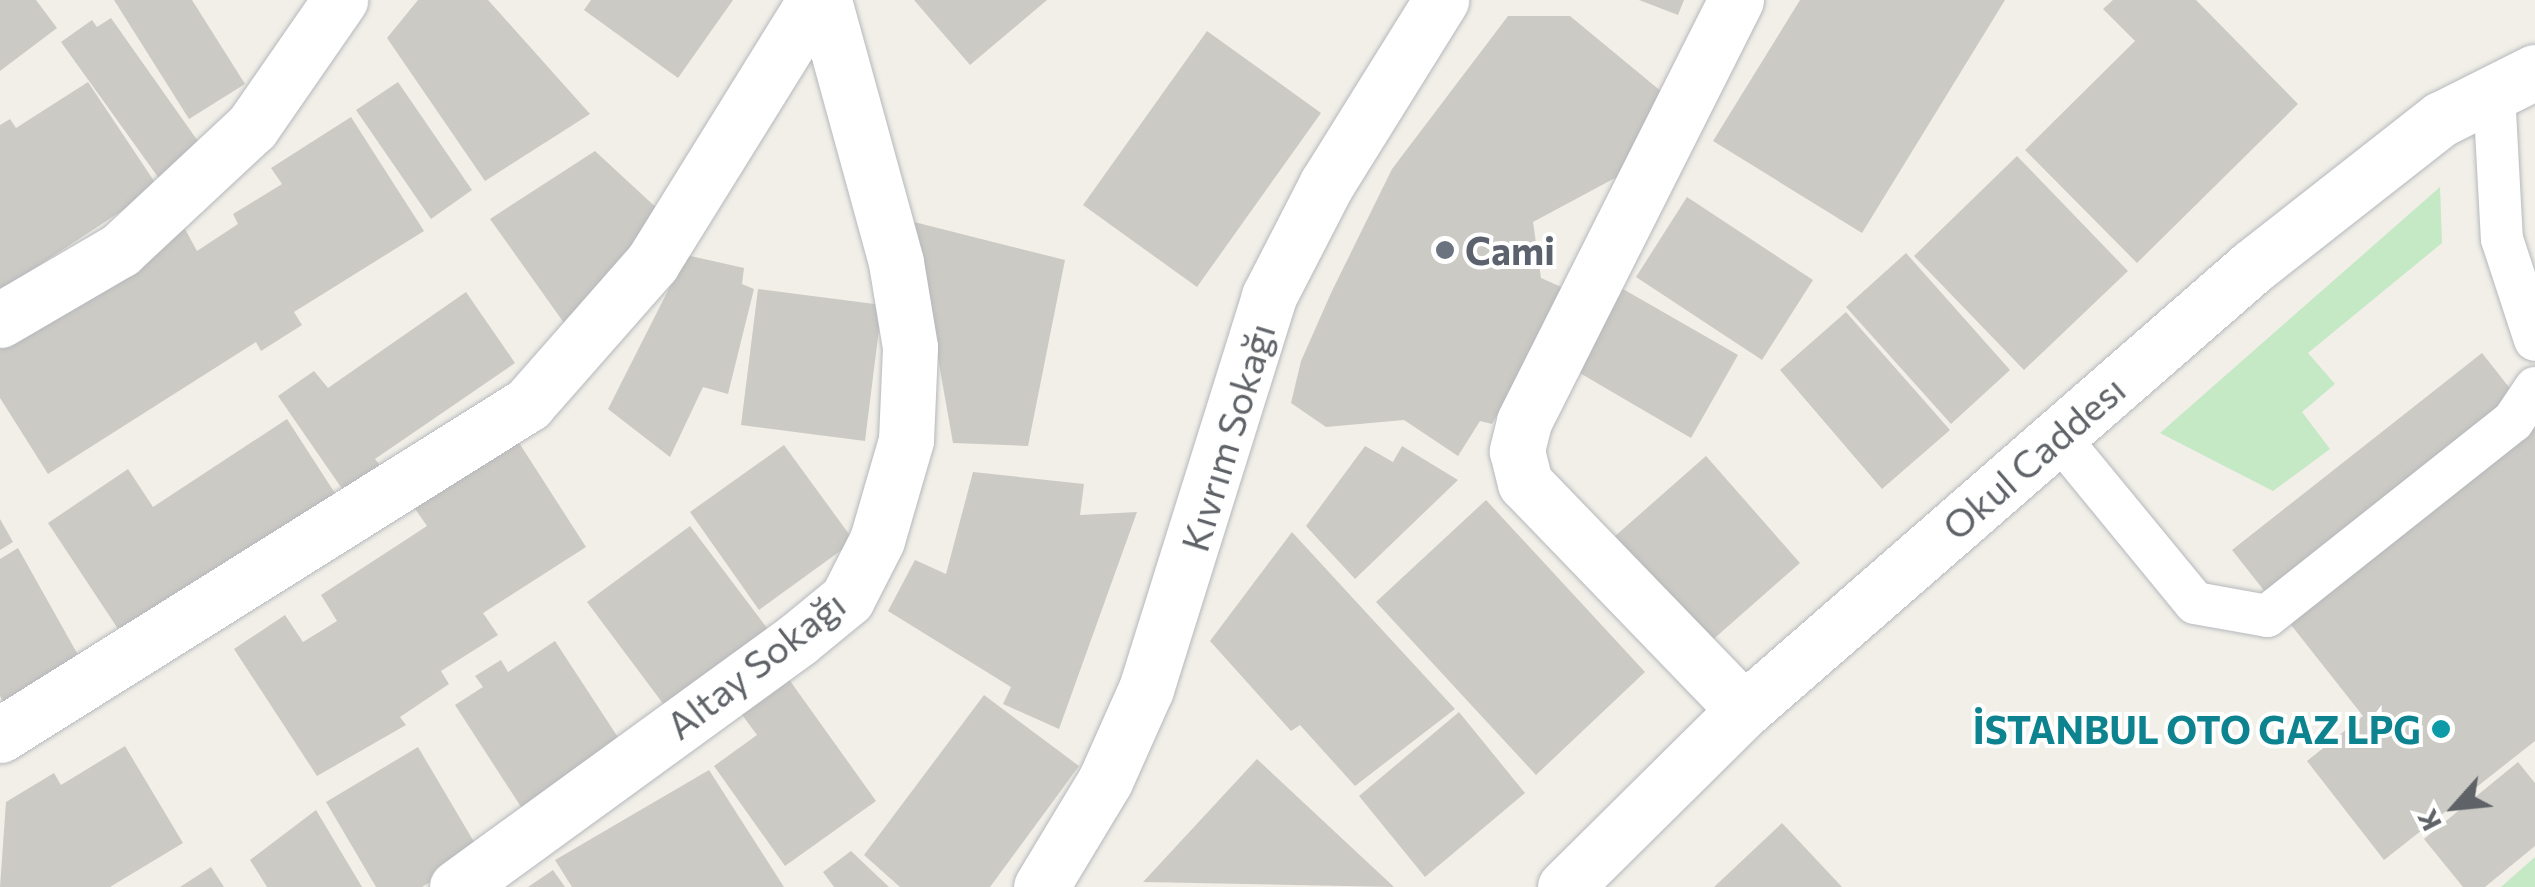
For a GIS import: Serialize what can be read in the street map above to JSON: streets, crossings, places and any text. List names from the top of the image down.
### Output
{
  "streets": {
    "street": ["Kıvrım Sokağı", "Okul Caddesı", "Altay Sokağı"]
  },
  "places": ["Cami", "İSTANBUL OTO GAZ LPG"],
  "north": "bottom left"
}
